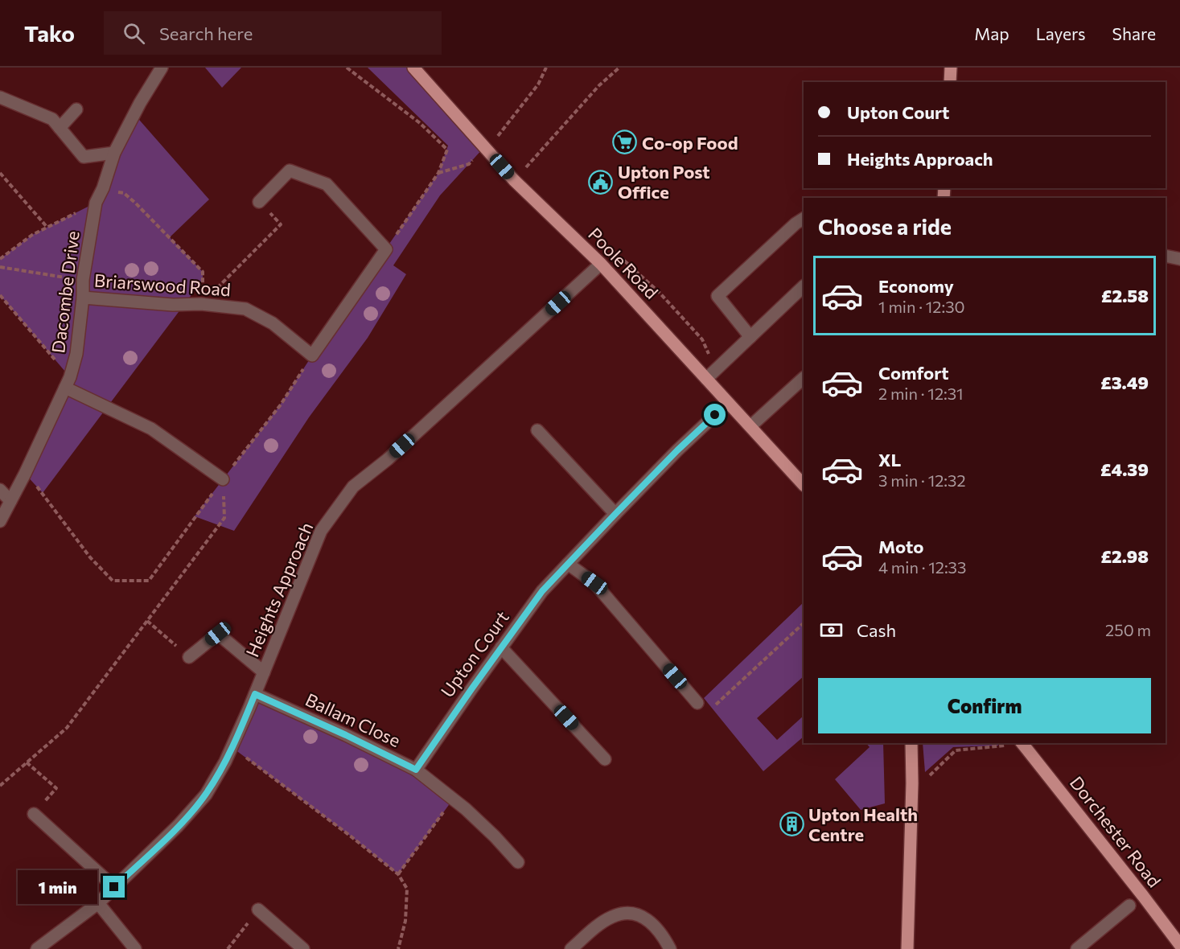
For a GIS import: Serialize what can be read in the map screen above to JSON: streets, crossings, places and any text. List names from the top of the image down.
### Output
{
  "streets": {
    "main road": ["Poole Road", "Dorchester Road"],
    "street": [
      "Briarswood Road",
      "Dacombe Drive",
      "Heights Approach",
      "Upton Court",
      "Ballam Close"
    ]
  },
  "crossings": [
    ["Poole Road", "Heights Approach"],
    ["Poole Road", "Upton Court"],
    ["Briarswood Road", "Dacombe Drive"],
    ["Heights Approach", "Ballam Close"],
    ["Upton Court", "Ballam Close"]
  ],
  "places": {
    "supermarket": ["Co-op Food"],
    "public building": ["Upton Post Office"],
    "building": ["Upton Health Centre"]
  },
  "page": {
    "header": "Tako",
    "search": "Search here",
    "nav": ["Map", "Layers", "Share"],
    "banner": ["Upton Court", "Heights Approach"],
    "heading": "Choose a ride",
    "list": [
      {
        "name": "Economy",
        "note": "1 min · 12:30",
        "value": "£2.58"
      },
      {
        "name": "Comfort",
        "note": "2 min · 12:31",
        "value": "£3.49"
      },
      {
        "name": "XL",
        "note": "3 min · 12:32",
        "value": "£4.39"
      },
      {
        "name": "Moto",
        "note": "4 min · 12:33",
        "value": "£2.98"
      }
    ],
    "pay": ["Cash", "250 m"],
    "buttons": "Confirm",
    "bubble": "1 min"
  }
}
